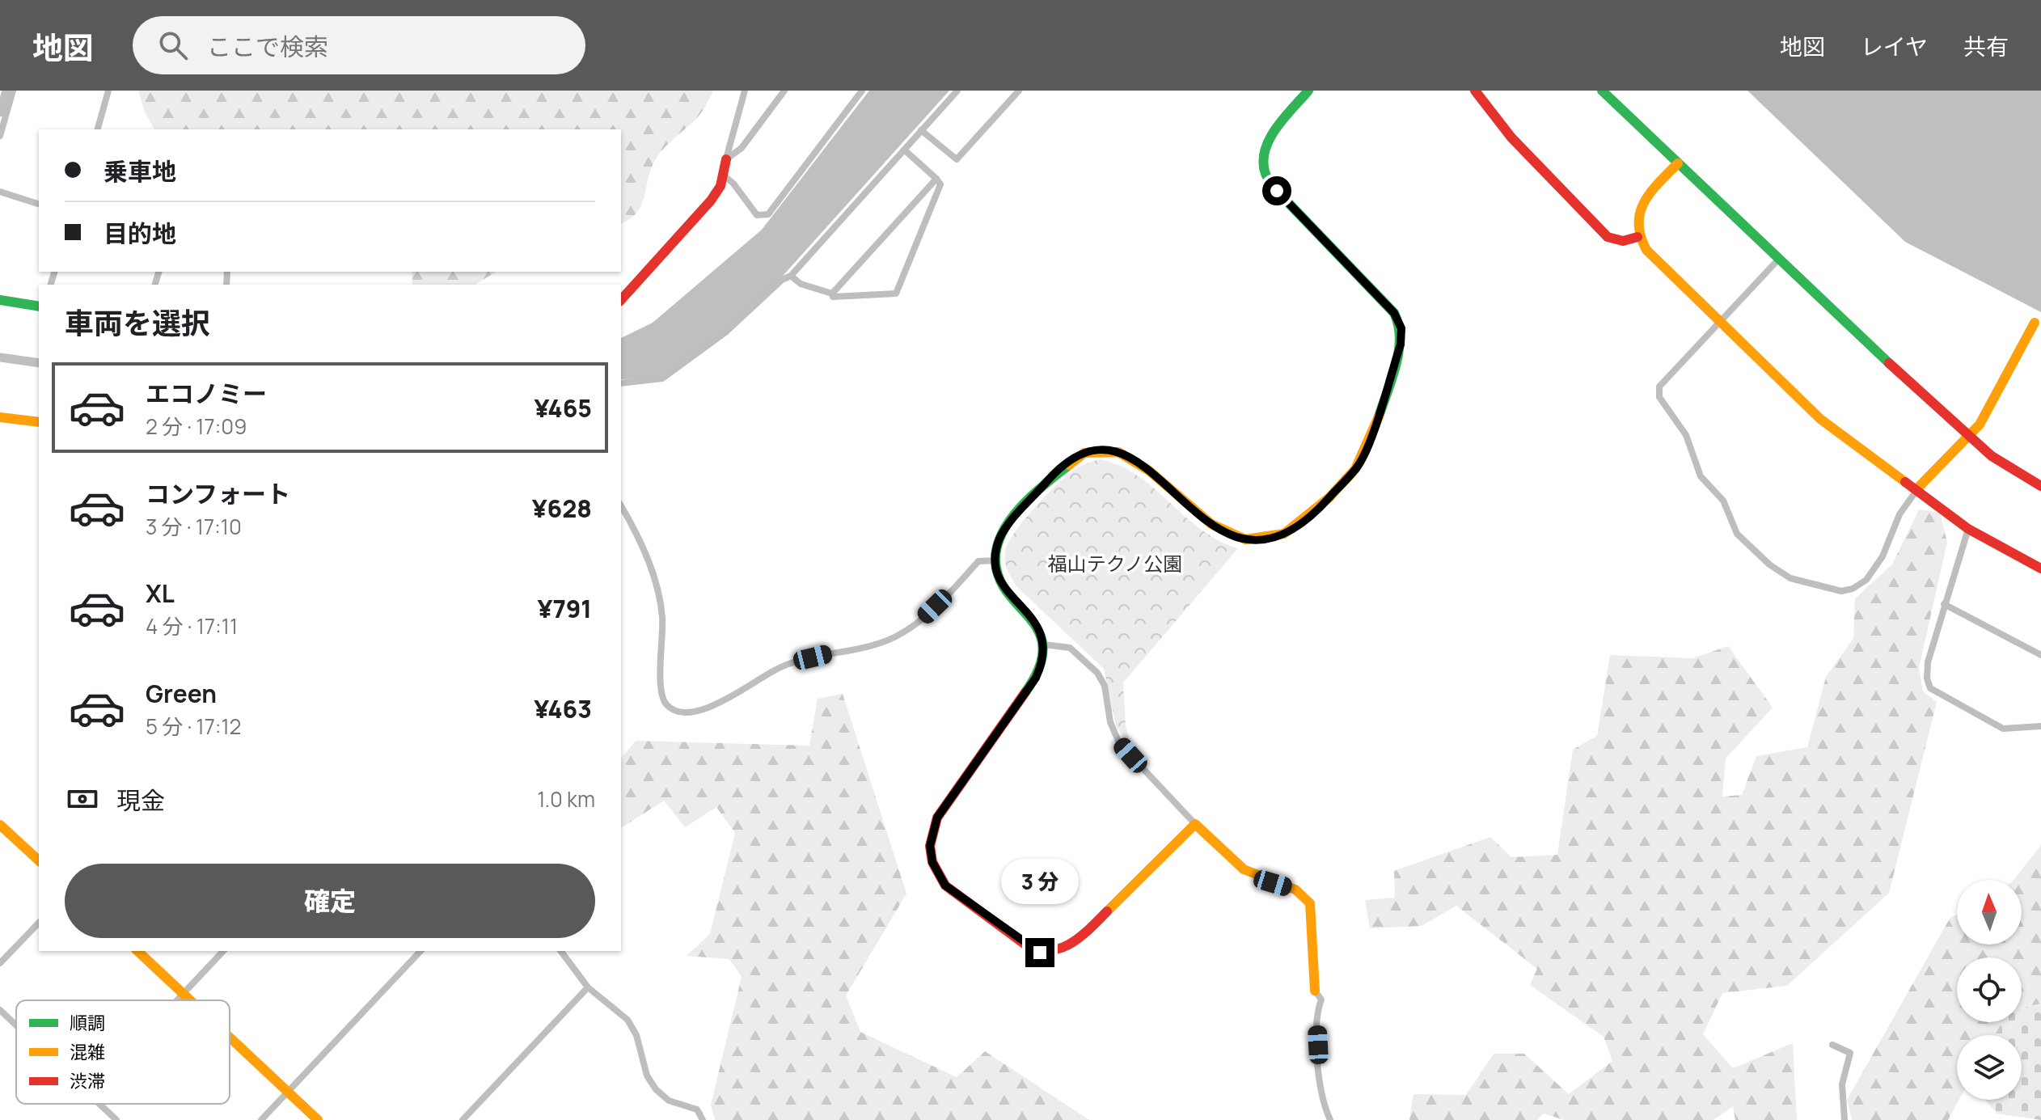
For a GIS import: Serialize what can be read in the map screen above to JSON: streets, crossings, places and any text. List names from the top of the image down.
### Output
{
  "parks": ["福山テクノ公園"],
  "legend": ["順調", "混雑", "渋滞"],
  "north": "top",
  "page": {
    "header": "地図",
    "search": "ここで検索",
    "nav": ["地図", "レイヤ", "共有"],
    "banner": ["乗車地", "目的地"],
    "heading": "車両を選択",
    "list": [
      {
        "name": "エコノミー",
        "note": "2 分 · 17:09",
        "value": "¥465"
      },
      {
        "name": "コンフォート",
        "note": "3 分 · 17:10",
        "value": "¥628"
      },
      {
        "name": "XL",
        "note": "4 分 · 17:11",
        "value": "¥791"
      },
      {
        "name": "Green",
        "note": "5 分 · 17:12",
        "value": "¥463"
      }
    ],
    "pay": ["現金", "1.0 km"],
    "buttons": "確定",
    "bubble": "3 分"
  }
}
